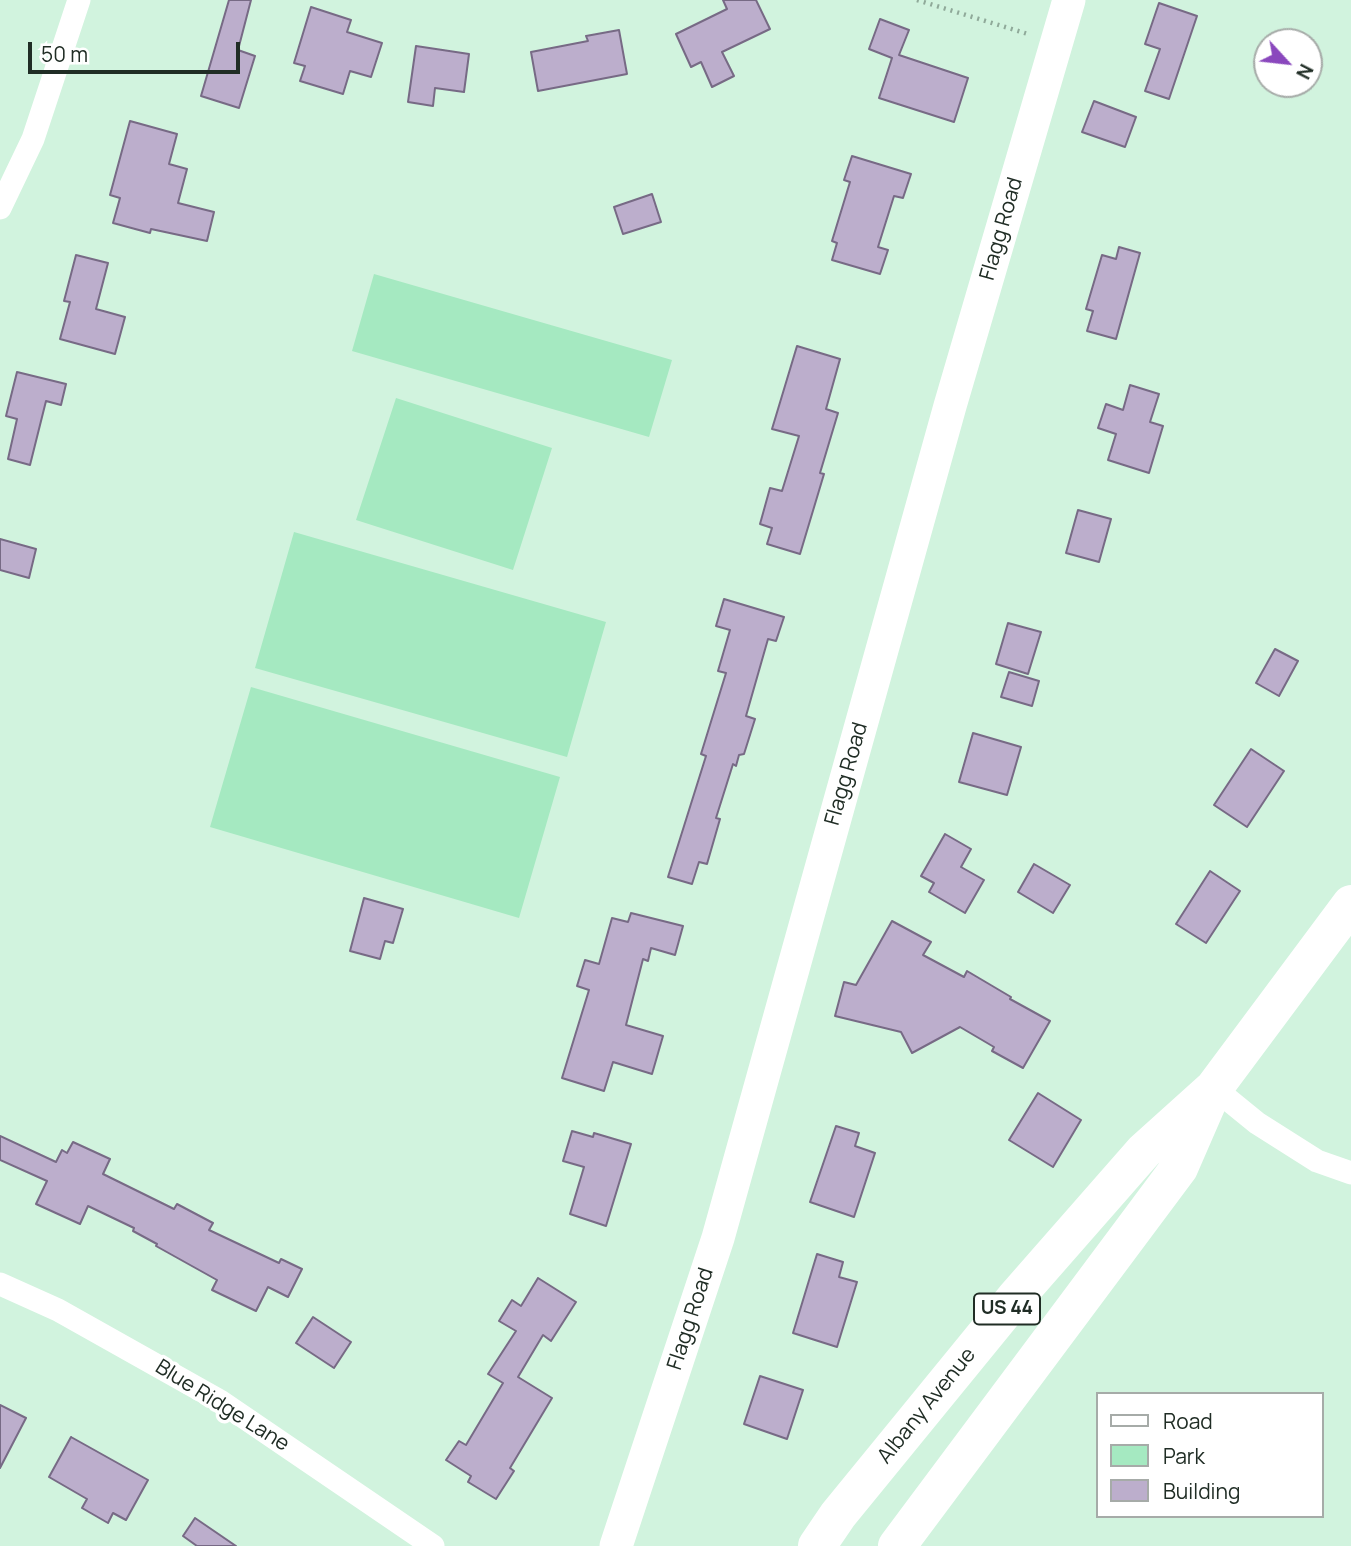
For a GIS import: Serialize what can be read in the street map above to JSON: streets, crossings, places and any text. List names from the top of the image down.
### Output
{
  "streets": {
    "highway": ["US 44", "Albany Avenue"],
    "street": ["Flagg Road", "Blue Ridge Lane"]
  },
  "legend": ["Road", "Park", "Building"],
  "scale_bar": "50 m",
  "north": "bottom right"
}
